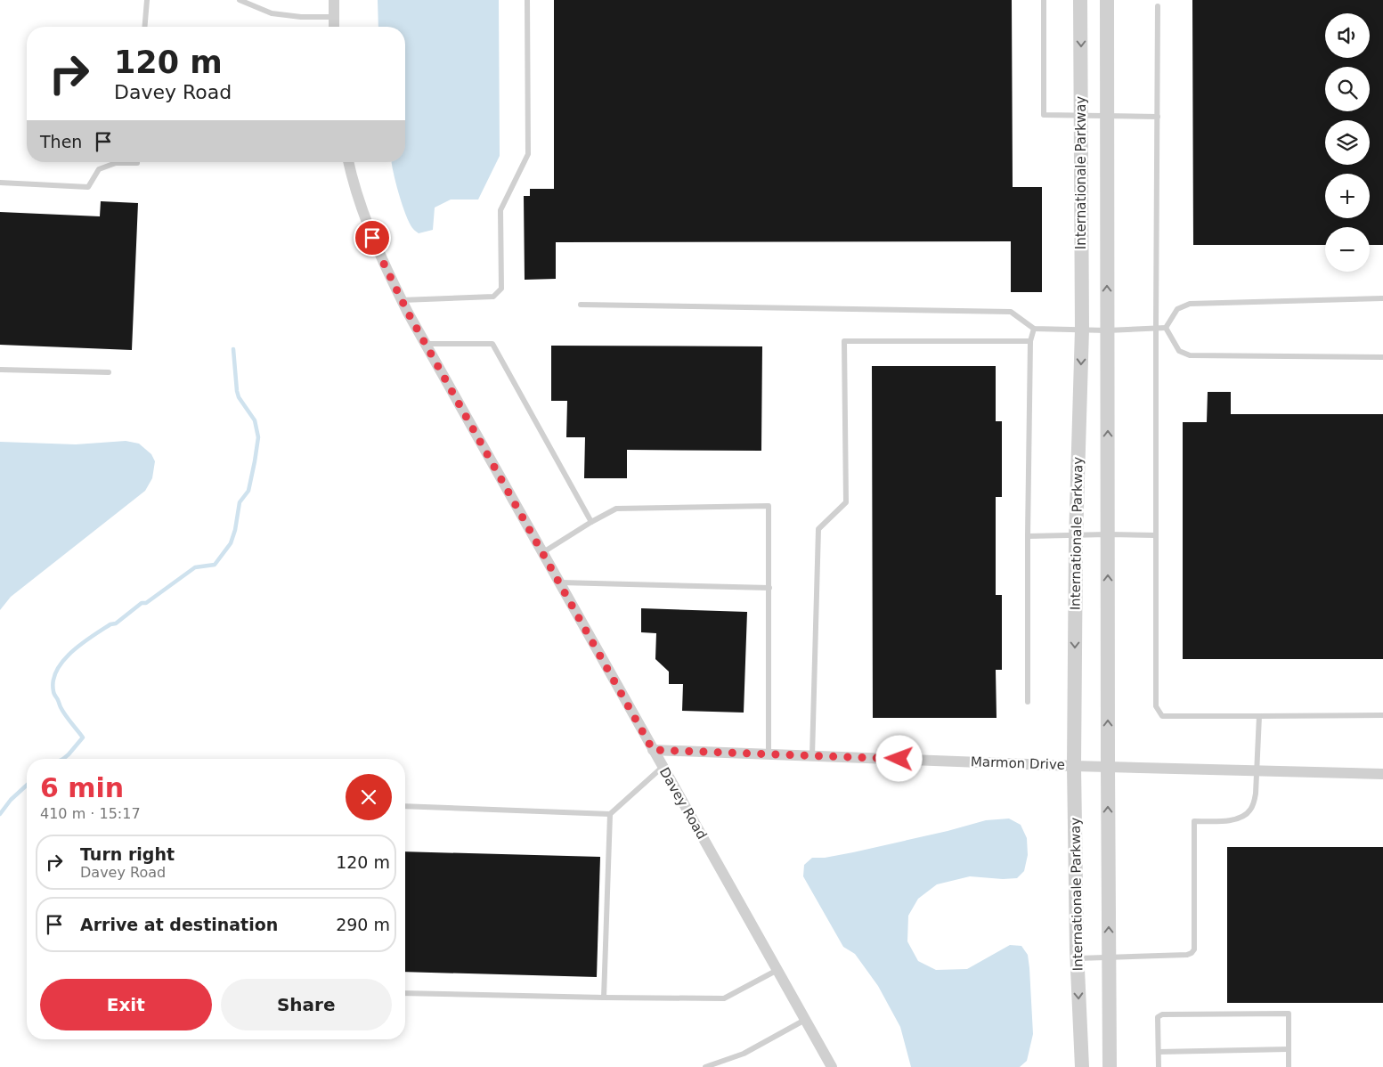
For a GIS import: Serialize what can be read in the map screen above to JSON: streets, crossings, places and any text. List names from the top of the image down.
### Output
{
  "streets": {
    "street": ["Internationale Parkway", "Marmon Drive", "Davey Road"]
  },
  "crossings": [
    ["Internationale Parkway", "Marmon Drive"],
    ["Marmon Drive", "Davey Road"]
  ],
  "page": {
    "map_buttons": ["+", "−"],
    "turn": ["120 m", "Davey Road"],
    "then": "Then",
    "heading": ["6 min", "410 m · 15:17"],
    "list": [
      {
        "name": "Turn right",
        "note": "Davey Road",
        "value": "120 m"
      },
      {
        "name": "Arrive at destination",
        "value": "290 m"
      }
    ],
    "buttons": ["Exit", "Share"]
  }
}
